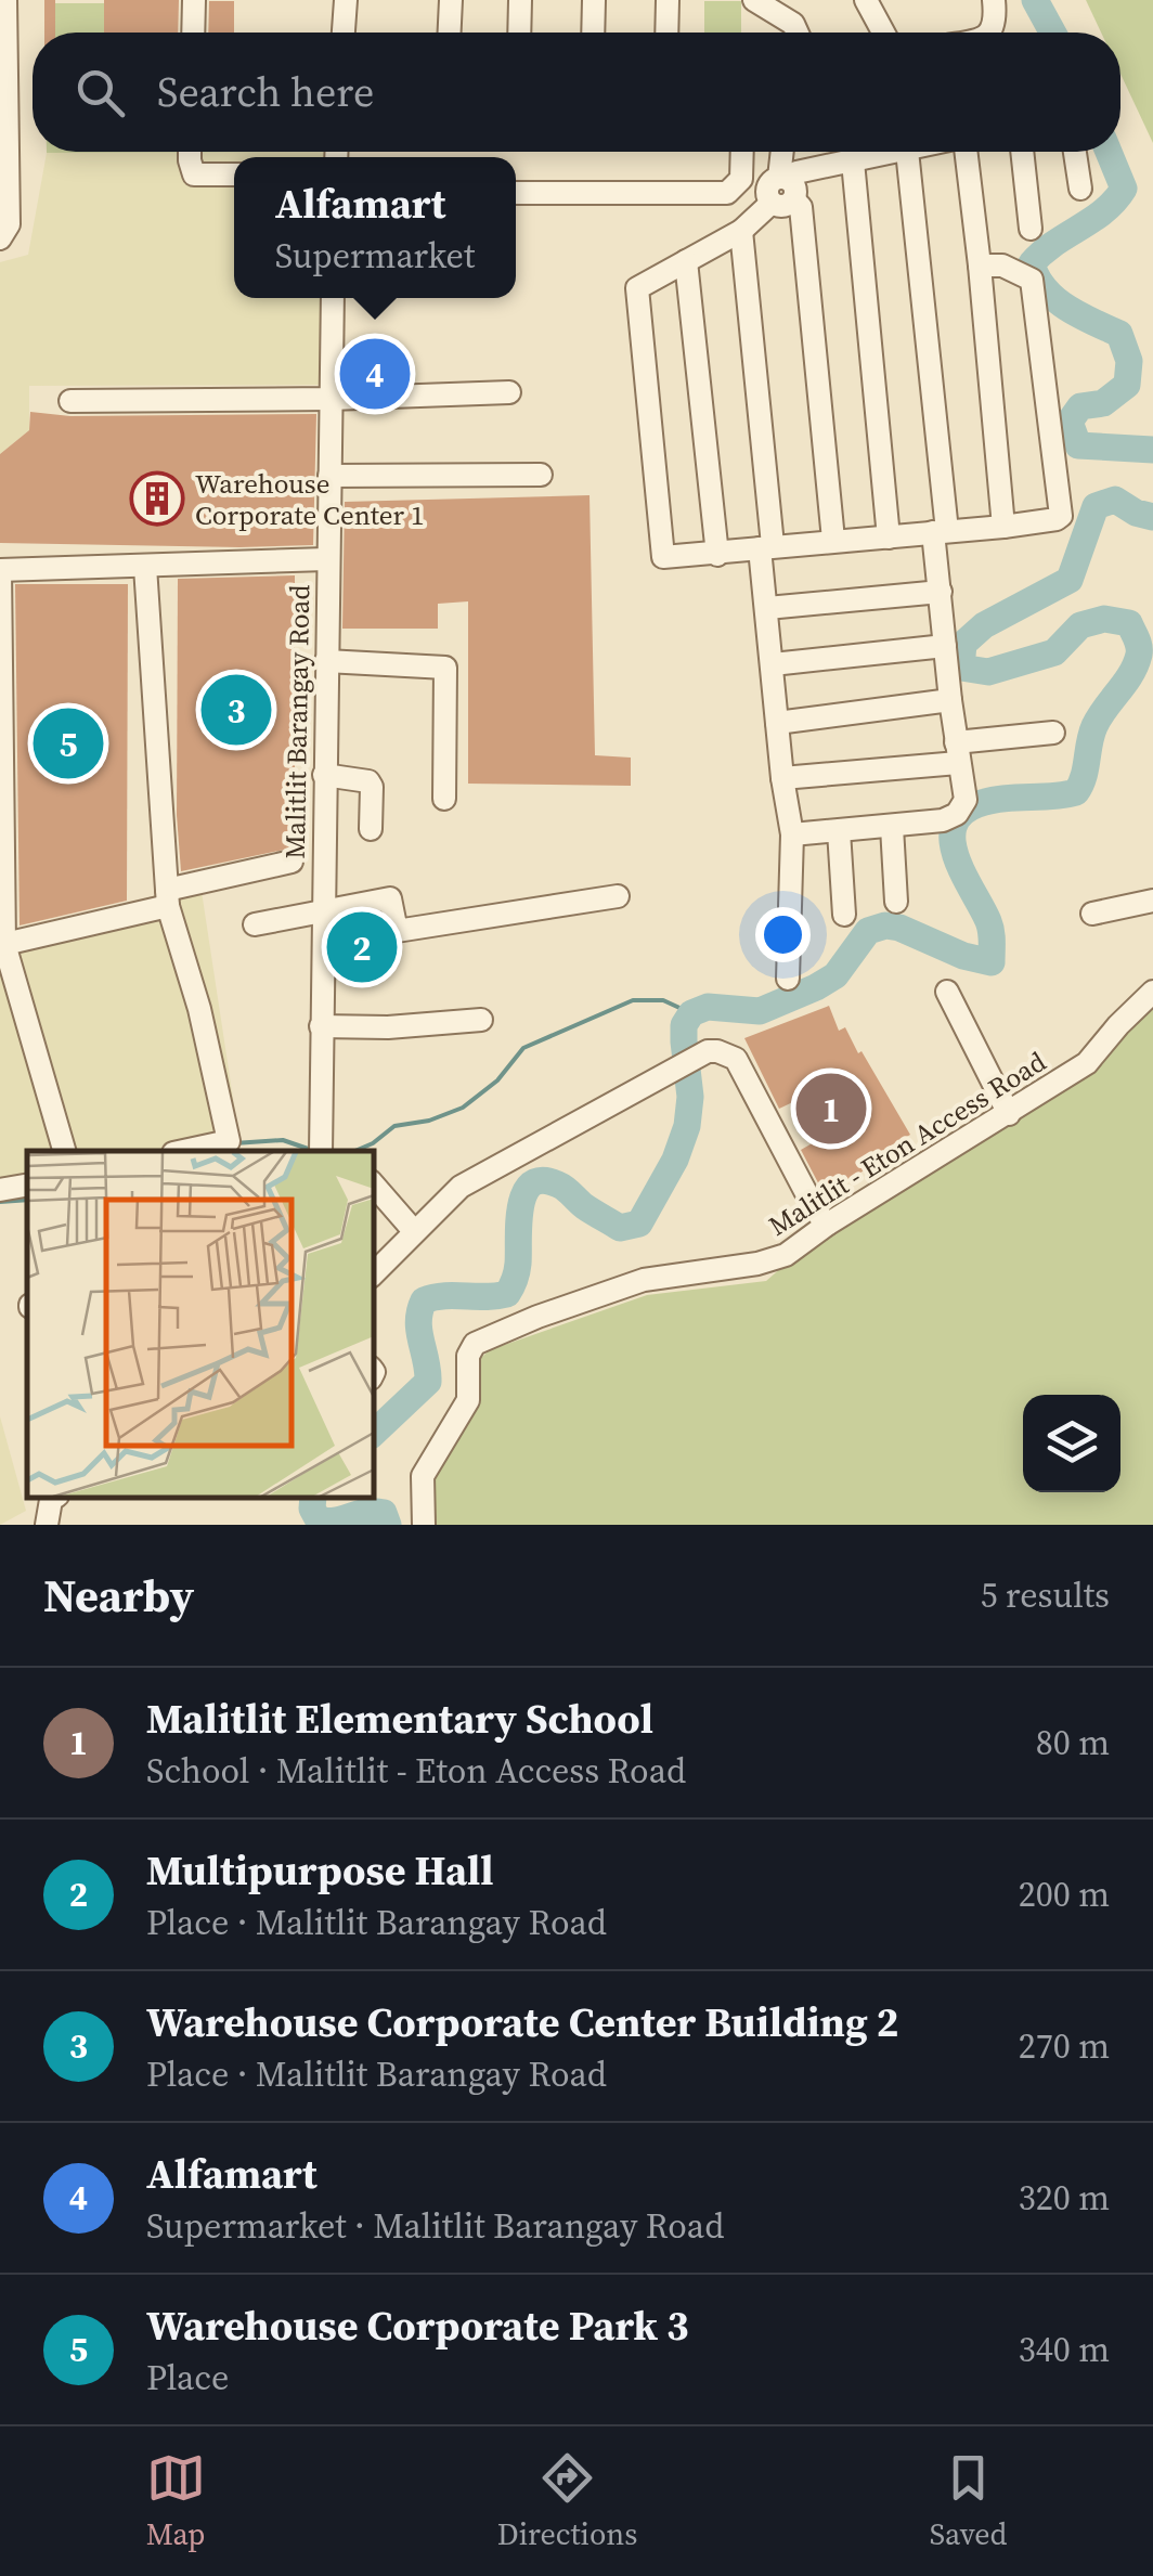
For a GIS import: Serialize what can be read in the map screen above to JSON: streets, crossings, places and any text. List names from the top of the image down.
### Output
{
  "streets": {
    "street": ["Malitlit Barangay Road", "Malitlit - Eton Access Road"]
  },
  "places": {
    "building": ["Warehouse Corporate Center 1"]
  },
  "page": {
    "search": "Search here",
    "popup": ["Alfamart", "Supermarket"],
    "pins": [
      "4",
      "3",
      "5",
      "2",
      "1"
    ],
    "heading": ["Nearby", "5 results"],
    "list": [
      {
        "mark": "1",
        "name": "Malitlit Elementary School",
        "note": "School · Malitlit - Eton Access Road",
        "value": "80 m"
      },
      {
        "mark": "2",
        "name": "Multipurpose Hall",
        "note": "Place · Malitlit Barangay Road",
        "value": "200 m"
      },
      {
        "mark": "3",
        "name": "Warehouse Corporate Center Building 2",
        "note": "Place · Malitlit Barangay Road",
        "value": "270 m"
      },
      {
        "mark": "4",
        "name": "Alfamart",
        "note": "Supermarket · Malitlit Barangay Road",
        "value": "320 m"
      },
      {
        "mark": "5",
        "name": "Warehouse Corporate Park 3",
        "note": "Place",
        "value": "340 m"
      }
    ],
    "nav": ["Map", "Directions", "Saved"]
  }
}
